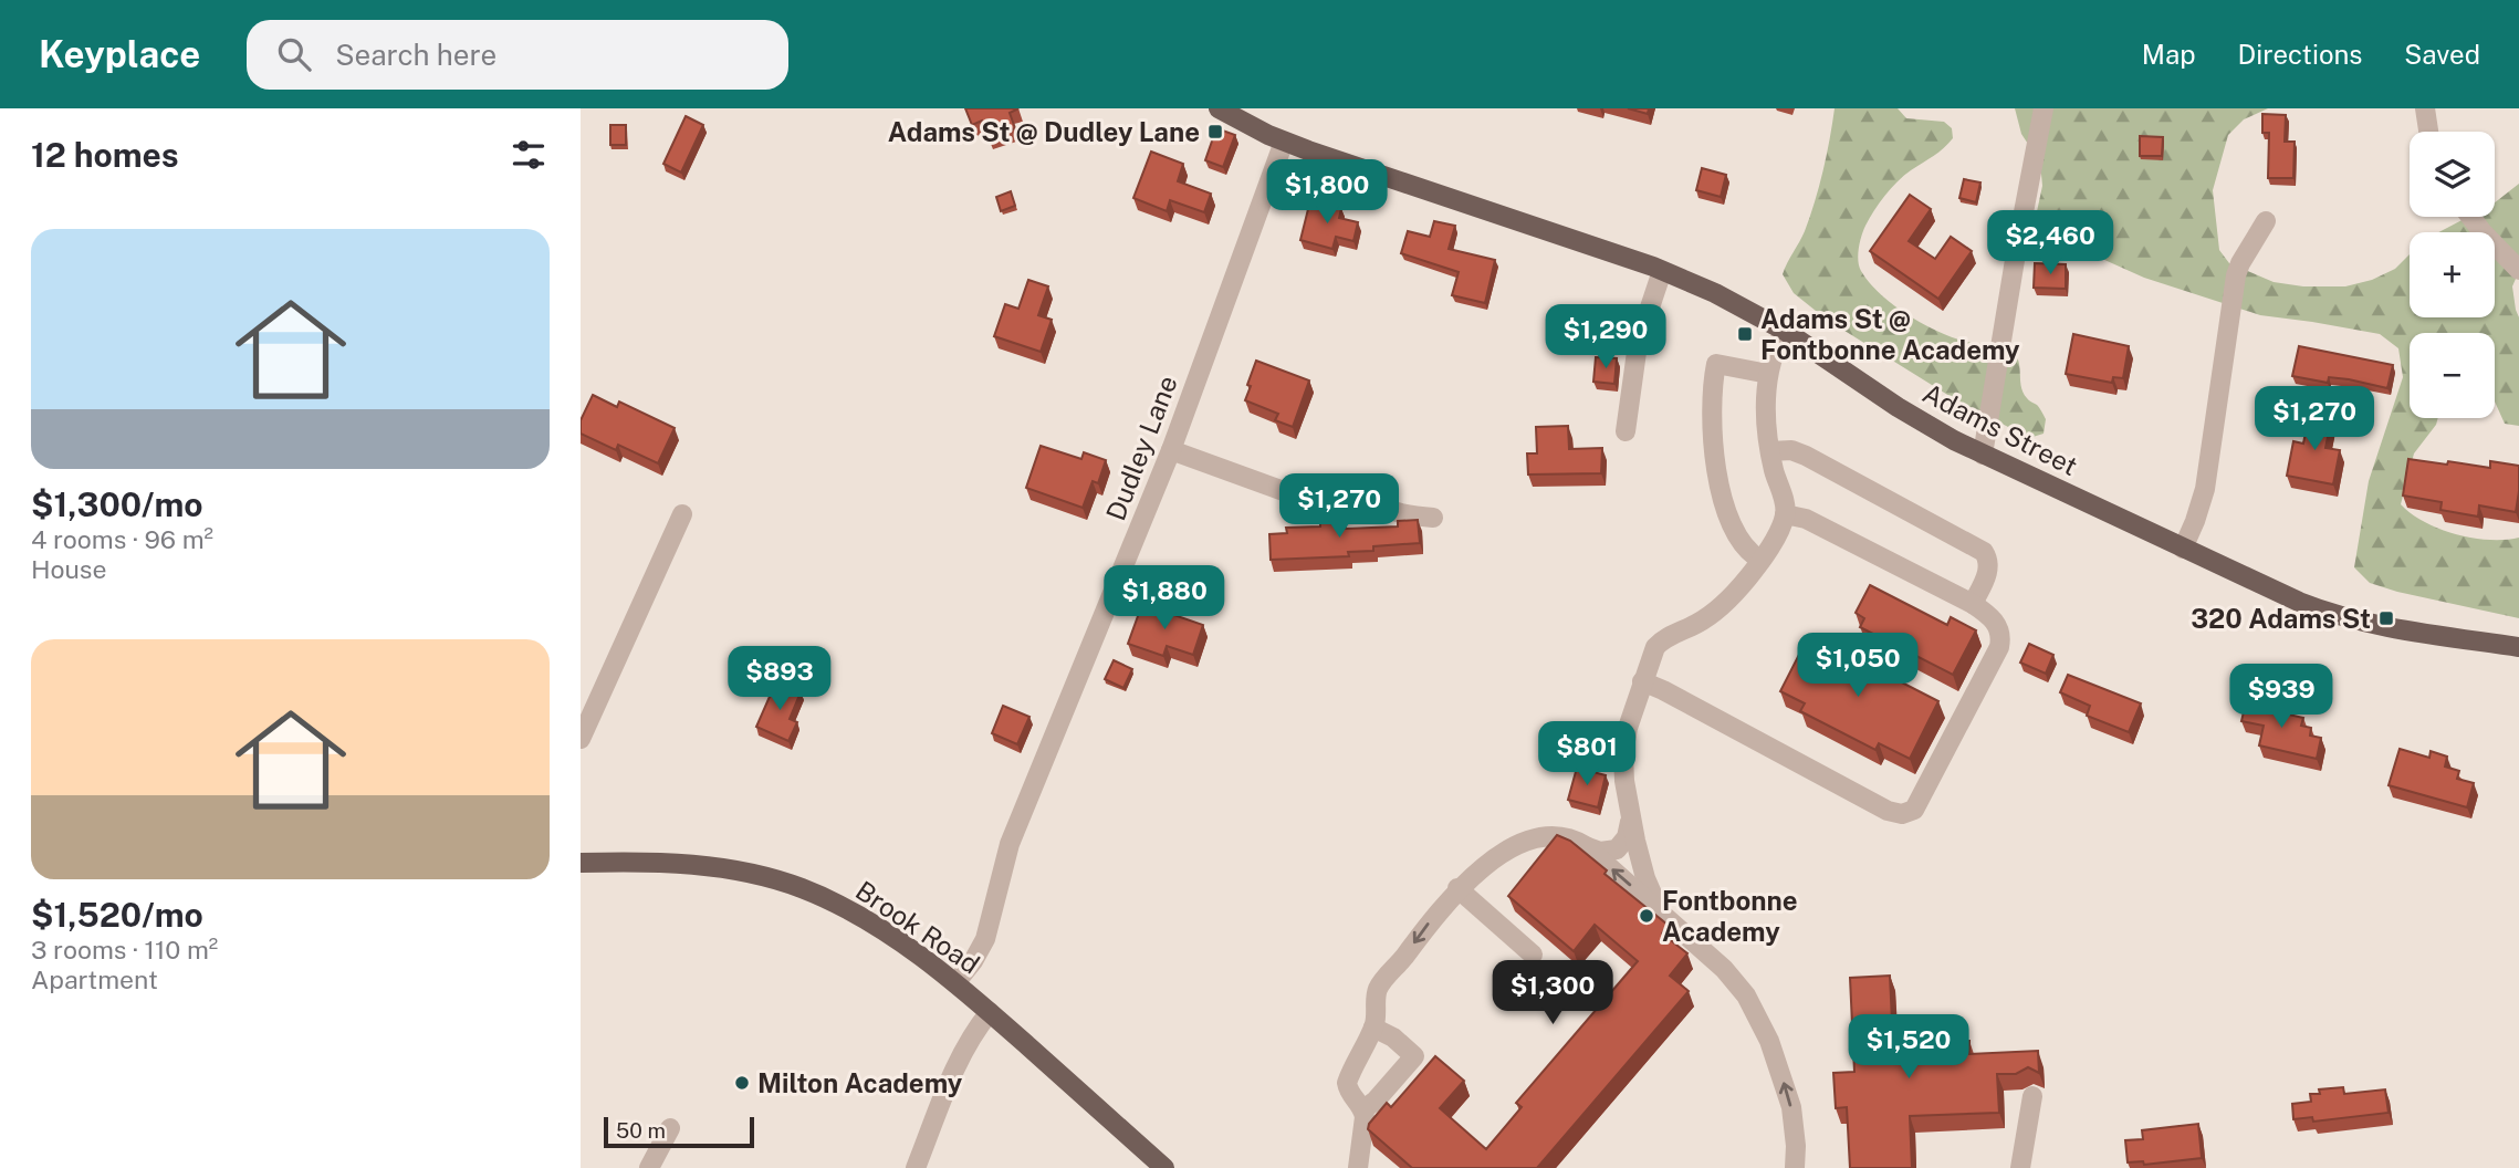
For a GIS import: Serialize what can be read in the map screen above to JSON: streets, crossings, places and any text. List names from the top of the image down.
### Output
{
  "streets": {
    "main road": ["Adams Street", "Brook Road"],
    "street": ["Dudley Lane"]
  },
  "crossings": [
    ["Adams Street", "Dudley Lane"],
    ["Dudley Lane", "Brook Road"]
  ],
  "places": {
    "transit": ["Adams St @ Dudley Lane", "Adams St @ Fontbonne Academy", "320 Adams St"],
    "other": ["Fontbonne Academy", "Milton Academy"]
  },
  "scale_bar": "50 m",
  "page": {
    "header": "Keyplace",
    "search": "Search here",
    "nav": ["Map", "Directions", "Saved"],
    "heading": "12 homes",
    "map_buttons": ["+", "−"],
    "price": [
      "$1,800",
      "$2,460",
      "$1,290",
      "$1,270",
      "$1,270",
      "$1,880",
      "$1,050",
      "$893",
      "$939",
      "$801",
      "$1,300",
      "$1,520"
    ],
    "list": [
      {
        "name": "$1,300/mo",
        "note": "4 rooms · 96 m² · House"
      },
      {
        "name": "$1,520/mo",
        "note": "3 rooms · 110 m² · Apartment"
      }
    ],
    "scale": "50 m"
  }
}
